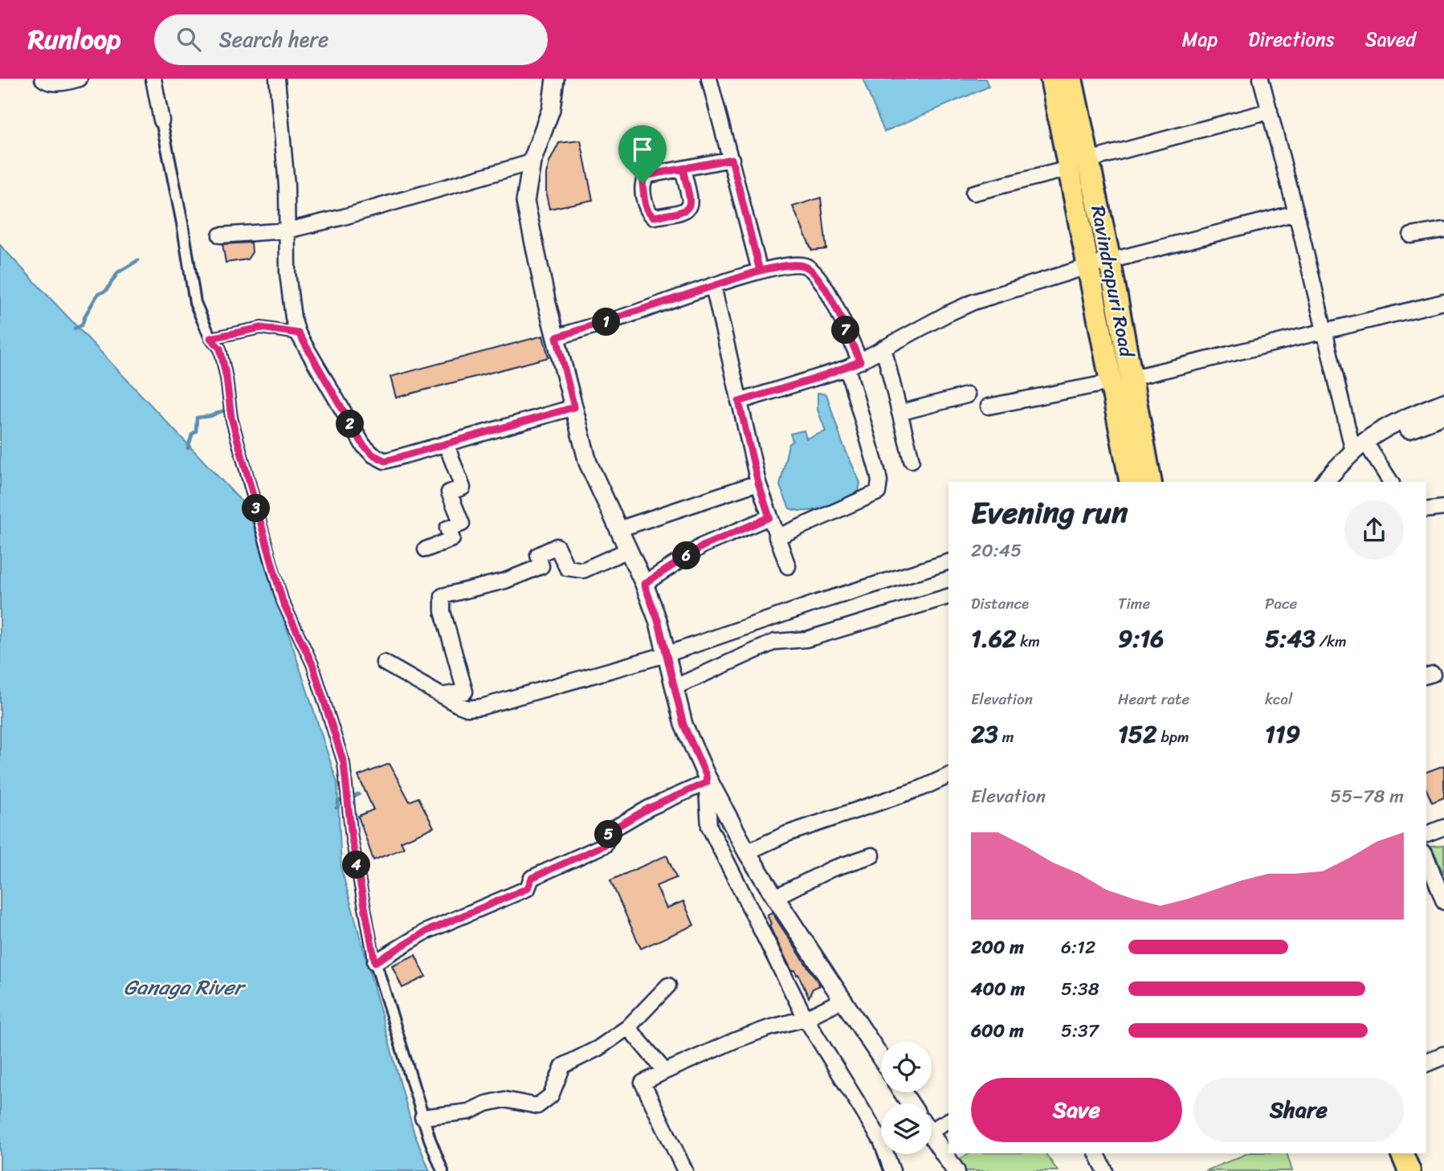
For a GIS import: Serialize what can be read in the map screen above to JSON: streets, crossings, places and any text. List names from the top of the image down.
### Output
{
  "streets": {
    "main road": ["Ravindrapuri Road"]
  },
  "water": ["Ganaga River"],
  "page": {
    "header": "Runloop",
    "search": "Search here",
    "nav": ["Map", "Directions", "Saved"],
    "pins": [
      "1",
      "7",
      "2",
      "3",
      "6",
      "5",
      "4"
    ],
    "heading": ["Evening run", "20:45"],
    "stats": [
      ["Distance", "1.62 km"],
      ["Time", "9:16"],
      ["Pace", "5:43 /km"],
      ["Elevation", "23 m"],
      ["Heart rate", "152 bpm"],
      ["kcal", "119"]
    ],
    "chart": ["Elevation", "55–78 m"],
    "list": [
      {
        "name": "200 m",
        "note": "6:12"
      },
      {
        "name": "400 m",
        "note": "5:38"
      },
      {
        "name": "600 m",
        "note": "5:37"
      }
    ],
    "buttons": ["Save", "Share"]
  }
}
